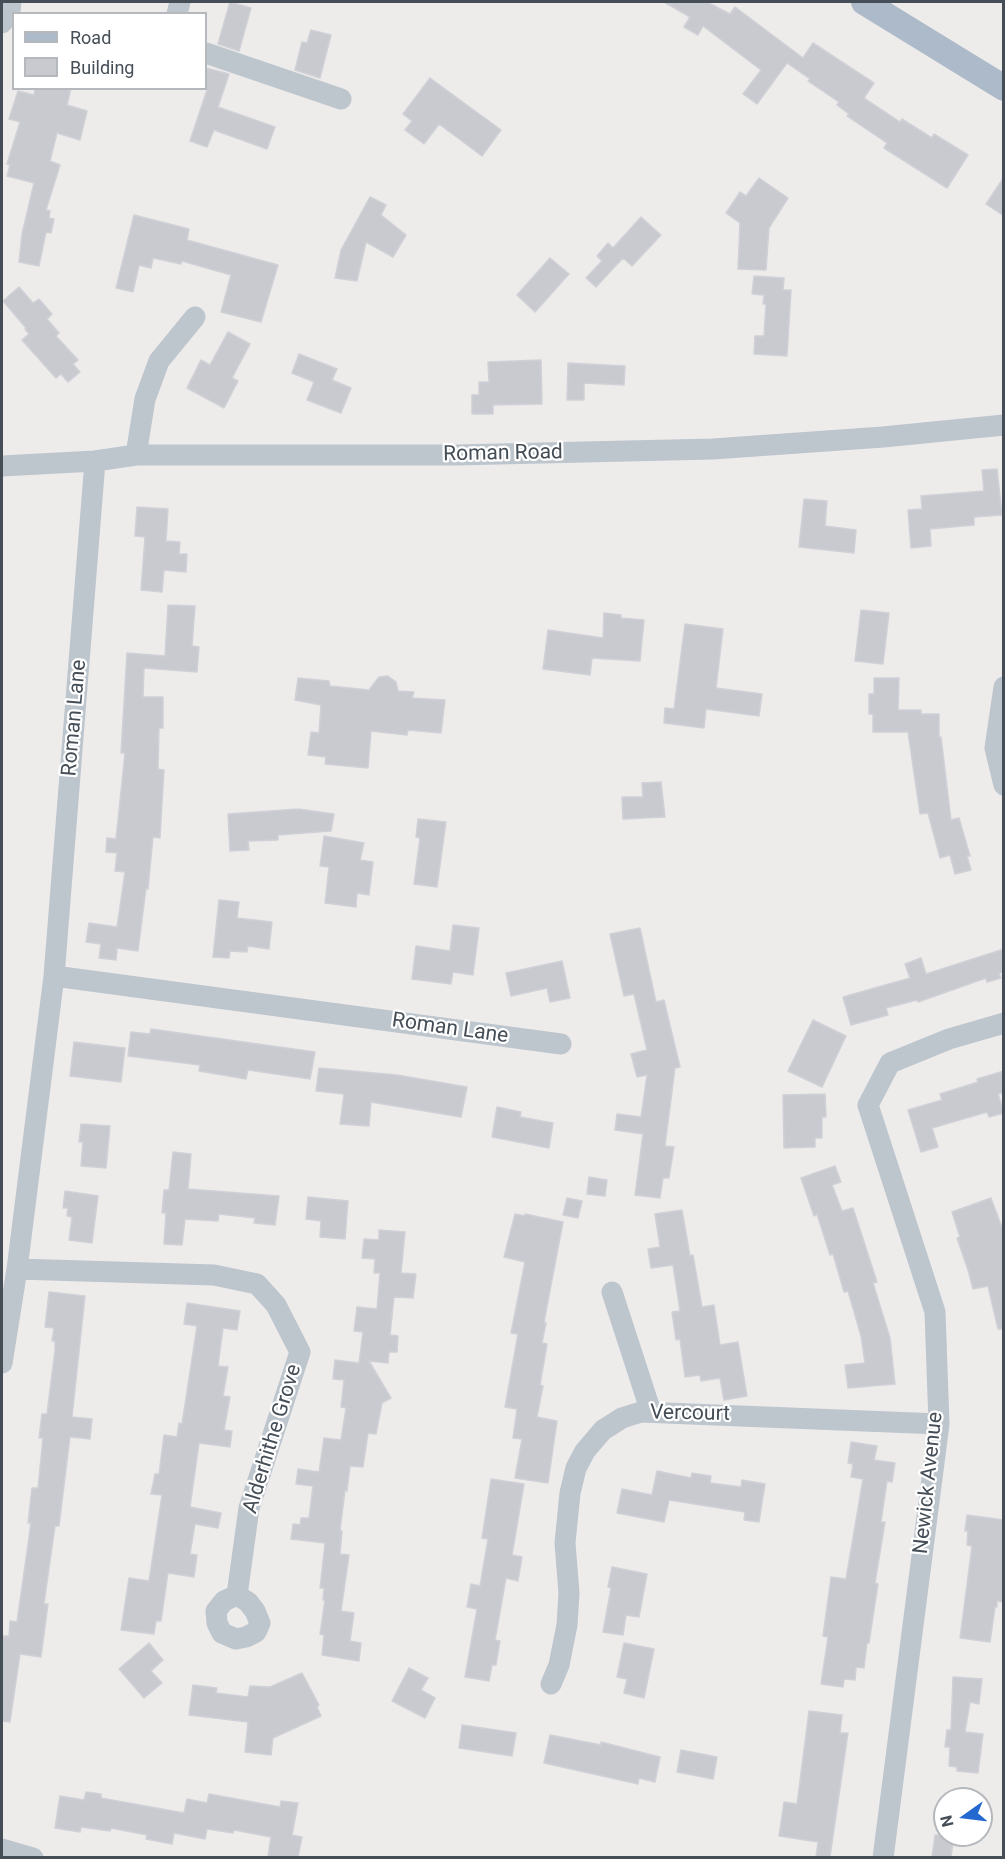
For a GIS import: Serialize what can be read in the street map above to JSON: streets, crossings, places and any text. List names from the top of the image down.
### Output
{
  "streets": {
    "street": [
      "Roman Road",
      "Roman Lane",
      "Vercourt",
      "Alderhithe Grove",
      "Newick Avenue"
    ]
  },
  "crossings": [
    ["Roman Road", "Roman Lane"],
    ["Roman Lane", "Alderhithe Grove"],
    ["Vercourt", "Newick Avenue"]
  ],
  "legend": ["Road", "Building"],
  "north": "left"
}
